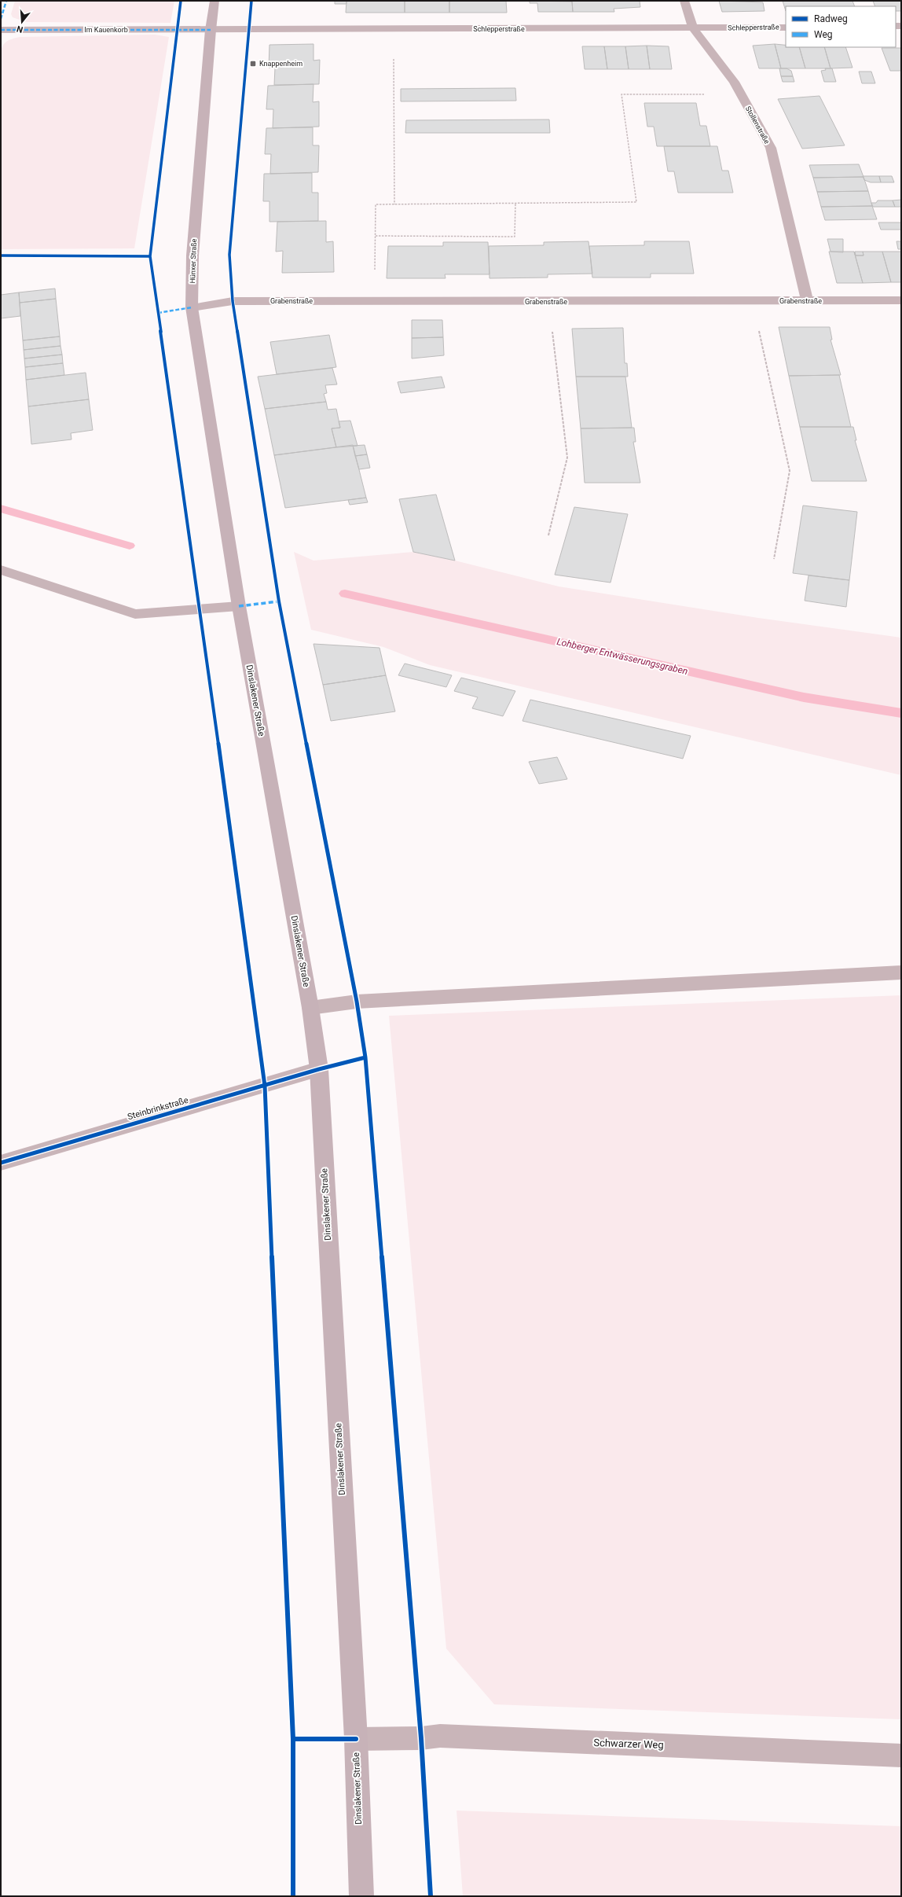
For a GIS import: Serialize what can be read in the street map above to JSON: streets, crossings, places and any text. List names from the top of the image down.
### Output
{
  "streets": {
    "main road": ["Hünxer Straße", "Dinslakener Straße"],
    "street": [
      "Schlepperstraße",
      "Im Kauenkorb",
      "Stollenstraße",
      "Grabenstraße",
      "Steinbrinkstraße",
      "Schwarzer Weg"
    ]
  },
  "crossings": [
    ["Schlepperstraße", "Im Kauenkorb"],
    ["Schlepperstraße", "Stollenstraße"],
    ["Schlepperstraße", "Hünxer Straße"],
    ["Im Kauenkorb", "Hünxer Straße"],
    ["Stollenstraße", "Grabenstraße"],
    ["Hünxer Straße", "Grabenstraße"],
    ["Hünxer Straße", "Dinslakener Straße"],
    ["Dinslakener Straße", "Steinbrinkstraße"],
    ["Dinslakener Straße", "Schwarzer Weg"]
  ],
  "water": ["Lohberger Entwässerungsgraben"],
  "places": {
    "transit": ["Knappenheim"]
  },
  "legend": ["Radweg", "Weg"],
  "north": "bottom"
}
